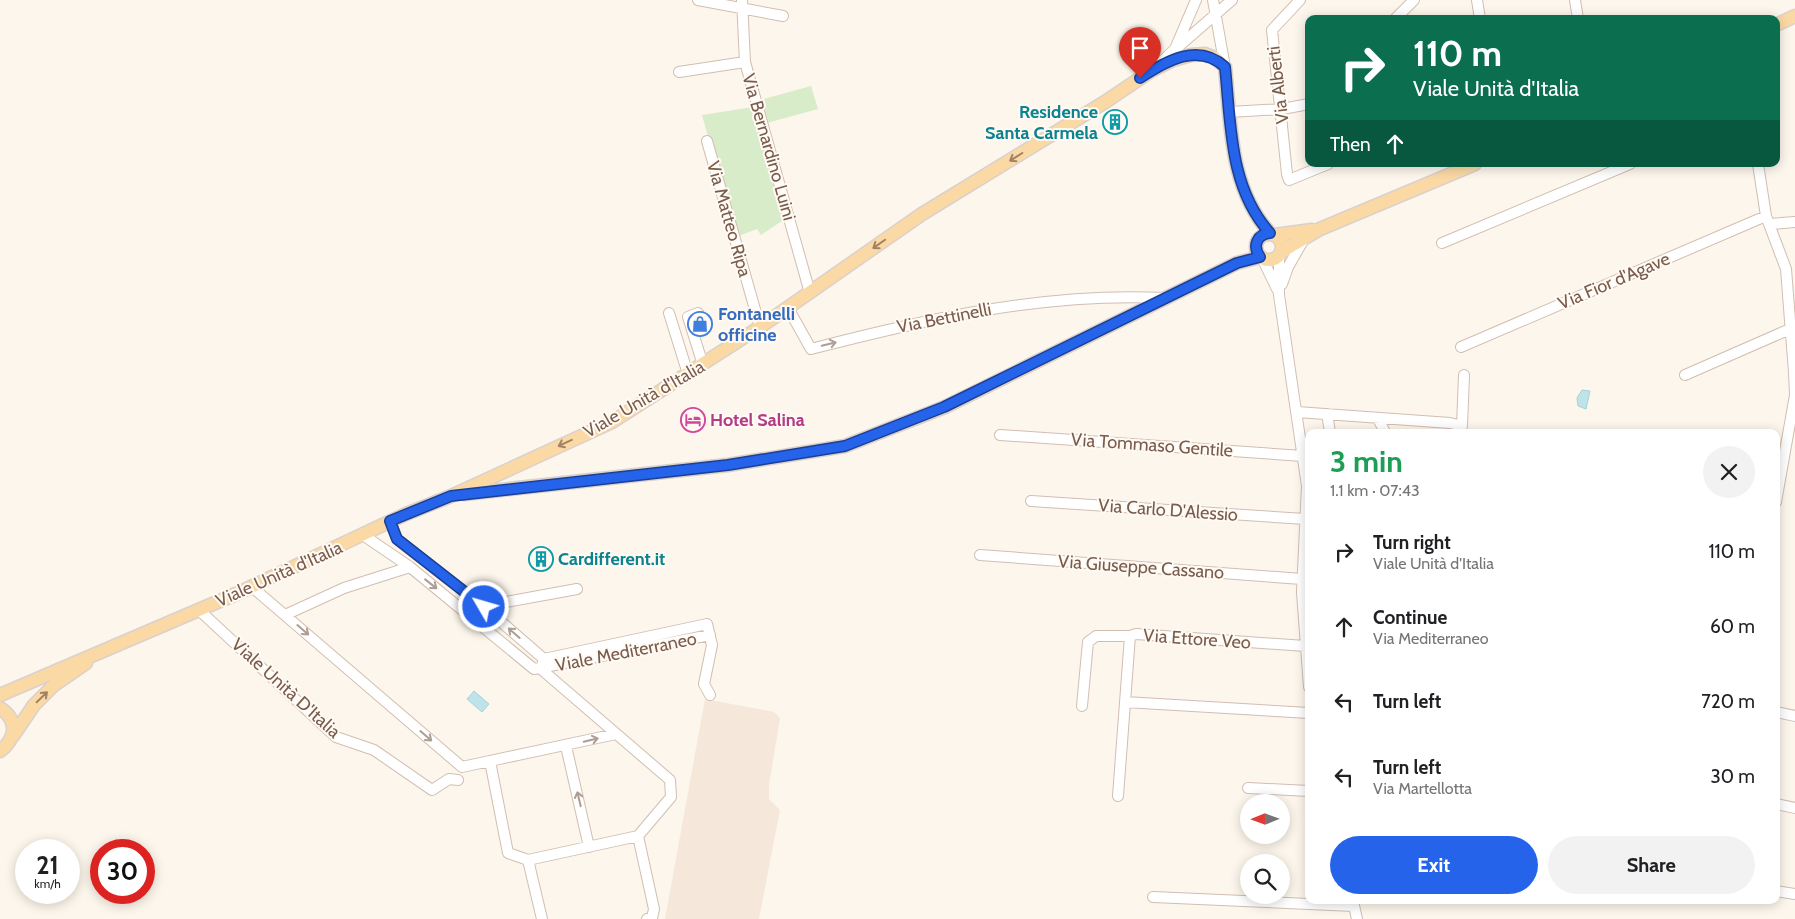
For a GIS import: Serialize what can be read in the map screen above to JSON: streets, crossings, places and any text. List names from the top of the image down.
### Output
{
  "streets": {
    "main road": ["Viale Unità d'Italia"],
    "street": [
      "Via Alberti",
      "Via Bernardino Luini",
      "Via Matteo Ripa",
      "Via Fior d'Agave",
      "Via Bettinelli",
      "Via Tommaso Gentile",
      "Via Carlo D'Alessio",
      "Via Giuseppe Cassano",
      "Via Ettore Veo",
      "Viale Mediterraneo",
      "Viale Unità D'Italia"
    ]
  },
  "crossings": [
    ["Via Bernardino Luini", "Viale Unità d'Italia"],
    ["Via Matteo Ripa", "Viale Unità d'Italia"],
    ["Via Bettinelli", "Viale Unità d'Italia"],
    ["Viale Unità d'Italia", "Viale Unità D'Italia"]
  ],
  "one_way": ["Via Bettinelli"],
  "places": {
    "building": ["Residence Santa Carmela", "Cardifferent.it"],
    "shop": ["Fontanelli officine"],
    "hotel": ["Hotel Salina"]
  },
  "north": "left",
  "page": {
    "turn": ["110 m", "Viale Unità d'Italia"],
    "then": "Then",
    "heading": ["3 min", "1.1 km · 07:43"],
    "list": [
      {
        "name": "Turn right",
        "note": "Viale Unità d'Italia",
        "value": "110 m"
      },
      {
        "name": "Continue",
        "note": "Via Mediterraneo",
        "value": "60 m"
      },
      {
        "name": "Turn left",
        "value": "720 m"
      },
      {
        "name": "Turn left",
        "note": "Via Martellotta",
        "value": "30 m"
      }
    ],
    "buttons": ["Exit", "Share"],
    "speed": "21 km/h",
    "limit": "30"
  }
}
